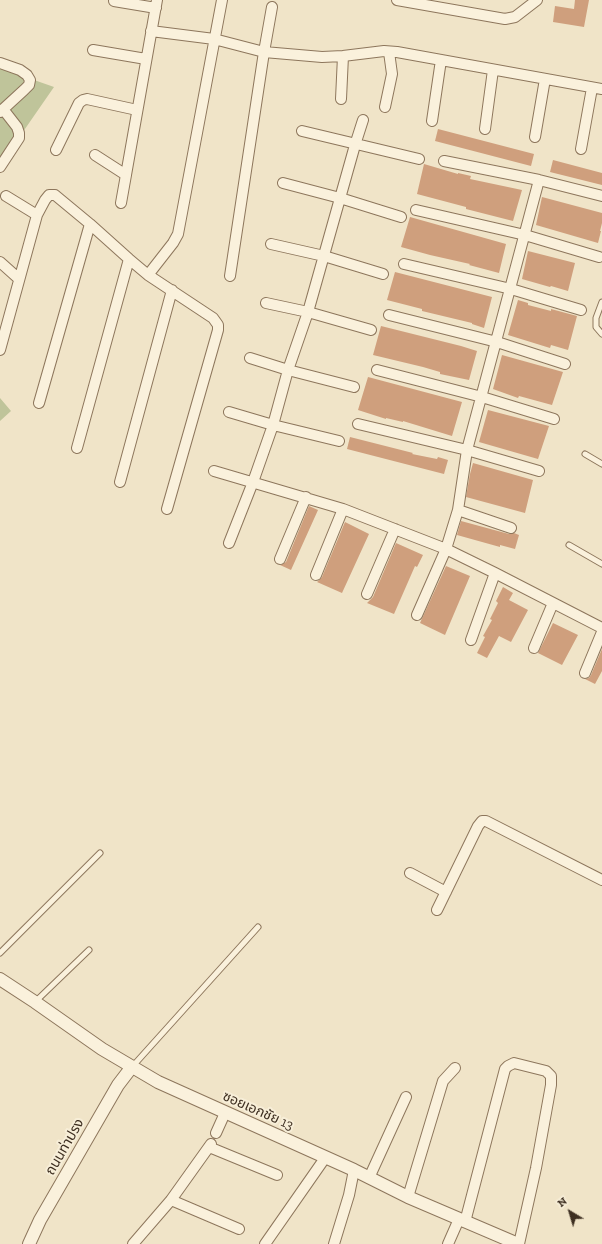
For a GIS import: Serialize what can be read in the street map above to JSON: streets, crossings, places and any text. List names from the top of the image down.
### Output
{
  "streets": {
    "street": ["ซอยเอกชัย 13", "ถนนท่าปรง"]
  },
  "crossings": [
    ["ซอยเอกชัย 13", "ถนนท่าปรง"]
  ],
  "north": "top left"
}
